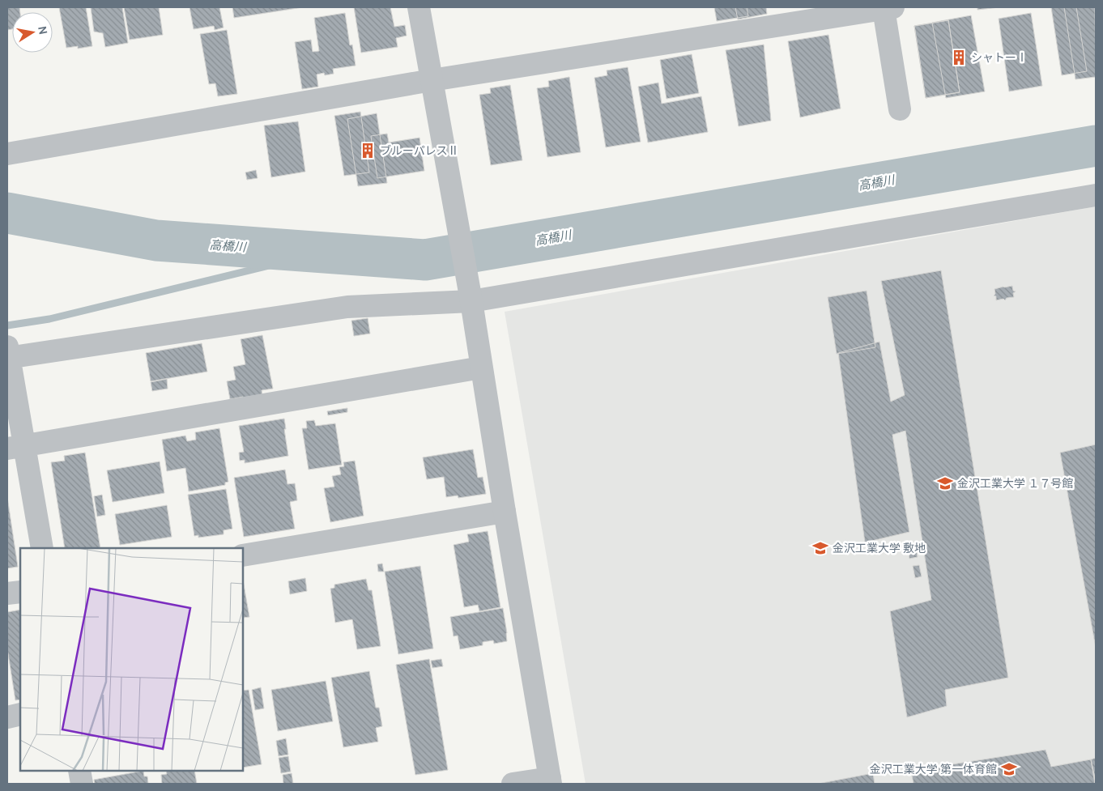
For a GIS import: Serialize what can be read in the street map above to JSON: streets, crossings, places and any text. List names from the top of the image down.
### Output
{
  "water": ["高橋川"],
  "places": {
    "building": ["シャトーⅠ", "ブルーパレスⅡ"],
    "school or university": ["金沢工業大学 １７号館", "金沢工業大学 敷地", "金沢工業大学 第一体育館"]
  },
  "north": "right"
}
